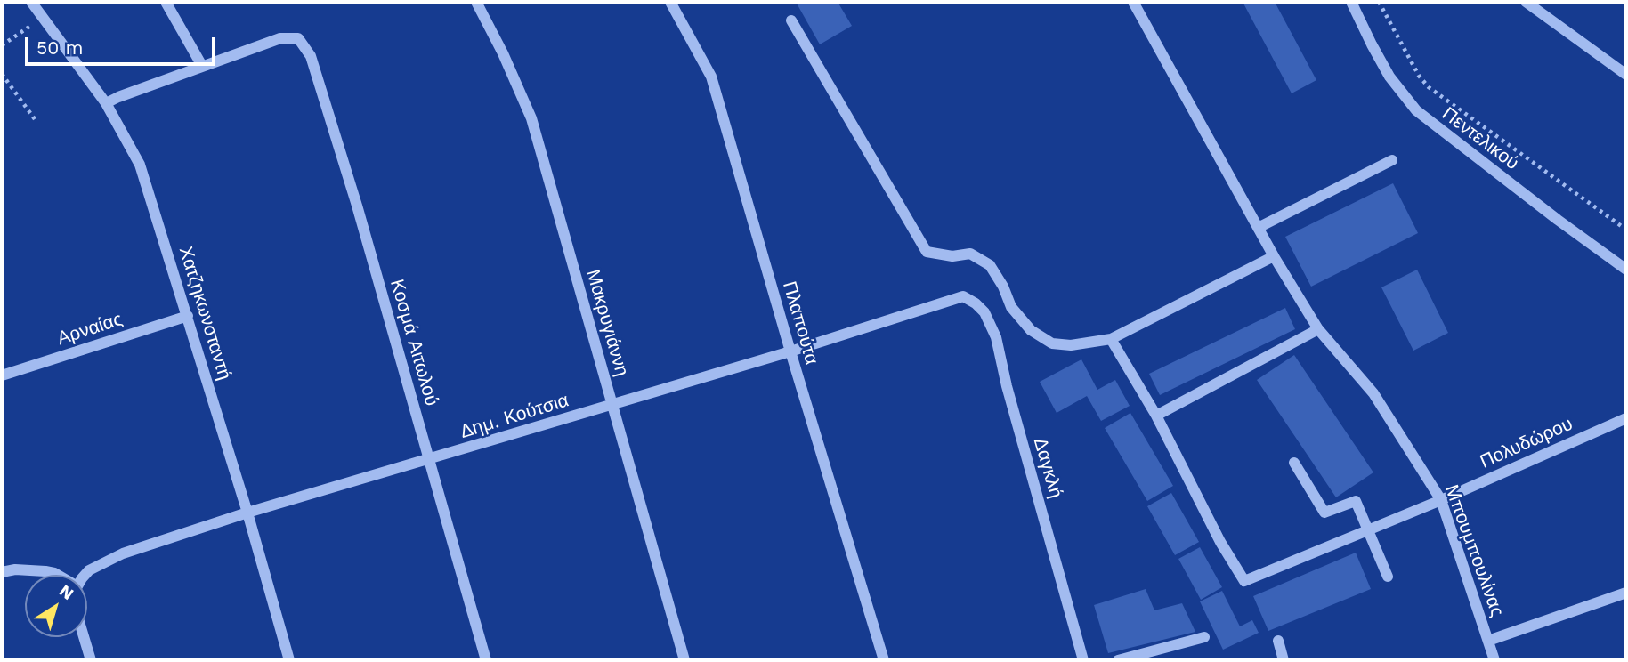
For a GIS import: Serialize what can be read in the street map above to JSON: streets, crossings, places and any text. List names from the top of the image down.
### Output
{
  "streets": {
    "street": [
      "Πεντελικού",
      "Χατζηκωνσταντή",
      "Μακρυγιάννη",
      "Πλαπούτα",
      "Αρναίας",
      "Κοσμά Αιτωλού",
      "Δημ. Κούτσια",
      "Πολυδώρου",
      "Δαγκλή",
      "Μπουμπουλίνας"
    ]
  },
  "crossings": [
    ["Χατζηκωνσταντή", "Αρναίας"],
    ["Χατζηκωνσταντή", "Δημ. Κούτσια"],
    ["Μακρυγιάννη", "Δημ. Κούτσια"],
    ["Πλαπούτα", "Δημ. Κούτσια"],
    ["Κοσμά Αιτωλού", "Δημ. Κούτσια"],
    ["Δημ. Κούτσια", "Δαγκλή"],
    ["Πολυδώρου", "Μπουμπουλίνας"]
  ],
  "scale_bar": "50 m",
  "north": "top right"
}
